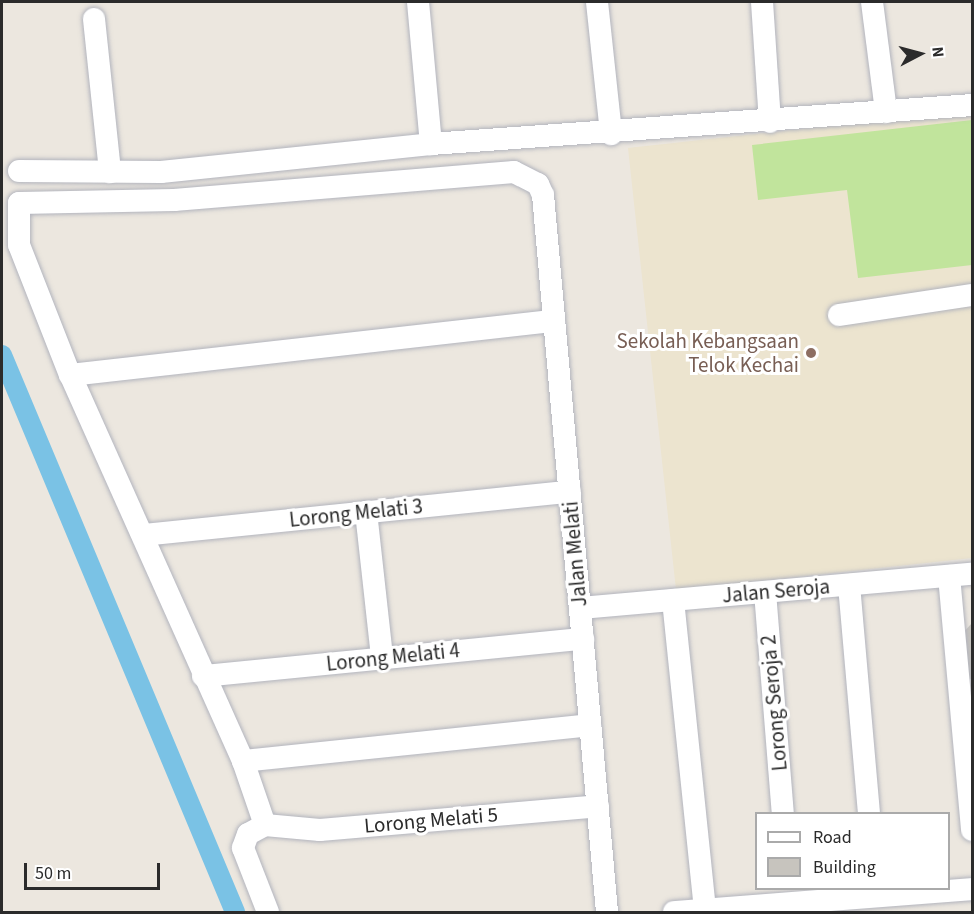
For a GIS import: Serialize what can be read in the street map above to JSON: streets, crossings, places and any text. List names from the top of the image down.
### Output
{
  "streets": {
    "street": [
      "Lorong Melati 3",
      "Jalan Melati",
      "Jalan Seroja",
      "Lorong Melati 4",
      "Lorong Seroja 2",
      "Lorong Melati 5"
    ]
  },
  "crossings": [
    ["Lorong Melati 3", "Jalan Melati"],
    ["Jalan Melati", "Jalan Seroja"],
    ["Jalan Melati", "Lorong Melati 4"],
    ["Jalan Melati", "Lorong Melati 5"],
    ["Jalan Seroja", "Lorong Seroja 2"]
  ],
  "places": ["Sekolah Kebangsaan Telok Kechai"],
  "legend": ["Road", "Building"],
  "scale_bar": "50 m",
  "north": "right"
}
